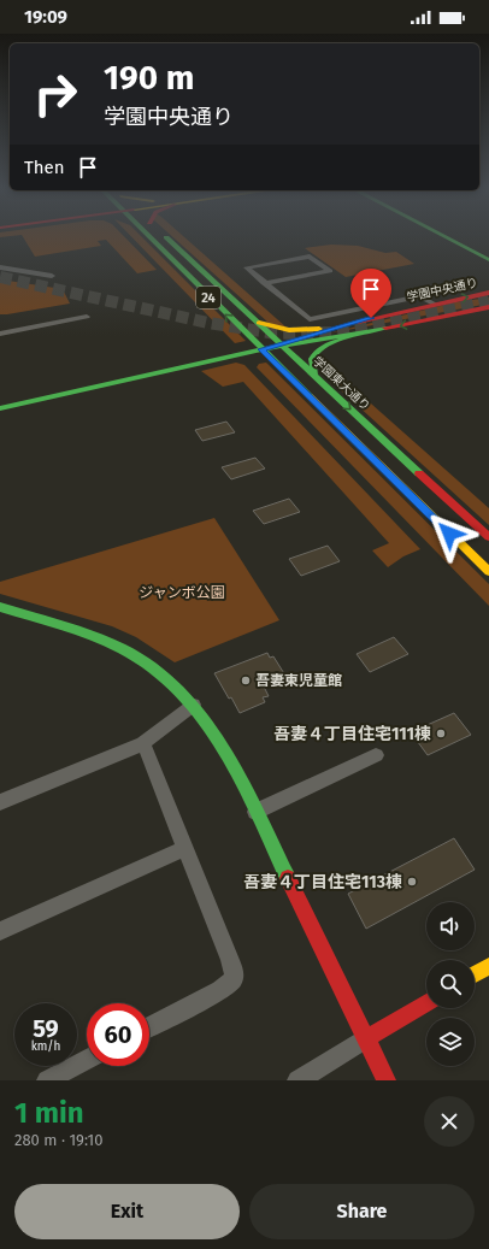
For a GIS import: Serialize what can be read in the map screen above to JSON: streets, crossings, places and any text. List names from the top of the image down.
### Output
{
  "streets": {
    "main road": ["学園中央通り", "24", "学園東大通り"]
  },
  "crossings": [
    ["学園中央通り", "学園東大通り"]
  ],
  "parks": ["ジャンボ公園"],
  "places": ["吾妻東児童館", "吾妻４丁目住宅111棟", "吾妻４丁目住宅113棟"],
  "page": {
    "status": "19:09",
    "turn": ["190 m", "学園中央通り"],
    "then": "Then",
    "speed": "59 km/h",
    "limit": "60",
    "heading": ["1 min", "280 m · 19:10"],
    "buttons": ["Exit", "Share"]
  }
}
